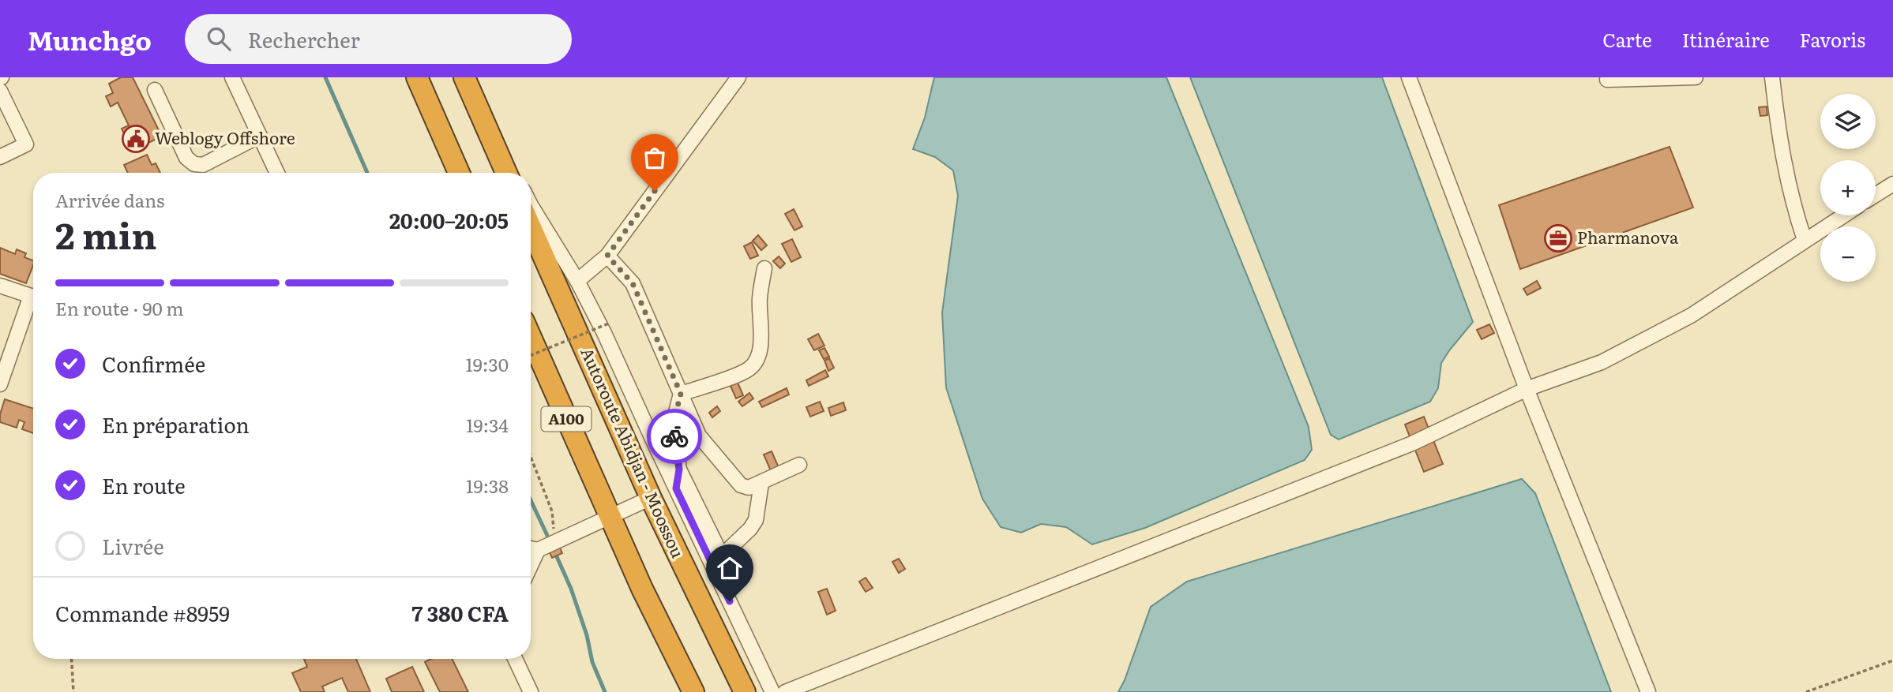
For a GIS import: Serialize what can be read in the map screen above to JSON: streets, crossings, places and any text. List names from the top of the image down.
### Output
{
  "streets": {
    "highway": ["A100", "Autoroute Abidjan - Moossou"]
  },
  "places": {
    "public building": ["Weblogy Offshore"],
    "office": ["Pharmanova"]
  },
  "page": {
    "header": "Munchgo",
    "search": "Rechercher",
    "nav": ["Carte", "Itinéraire", "Favoris"],
    "map_buttons": ["+", "−"],
    "heading": ["2 min", "Arrivée dans", "20:00–20:05"],
    "panel": ["Commande #8959", "7 380 CFA"],
    "bar": "En route · 90 m",
    "list": [
      ["Confirmée", "19:30"],
      ["En préparation", "19:34"],
      ["En route", "19:38"],
      "Livrée"
    ]
  }
}
